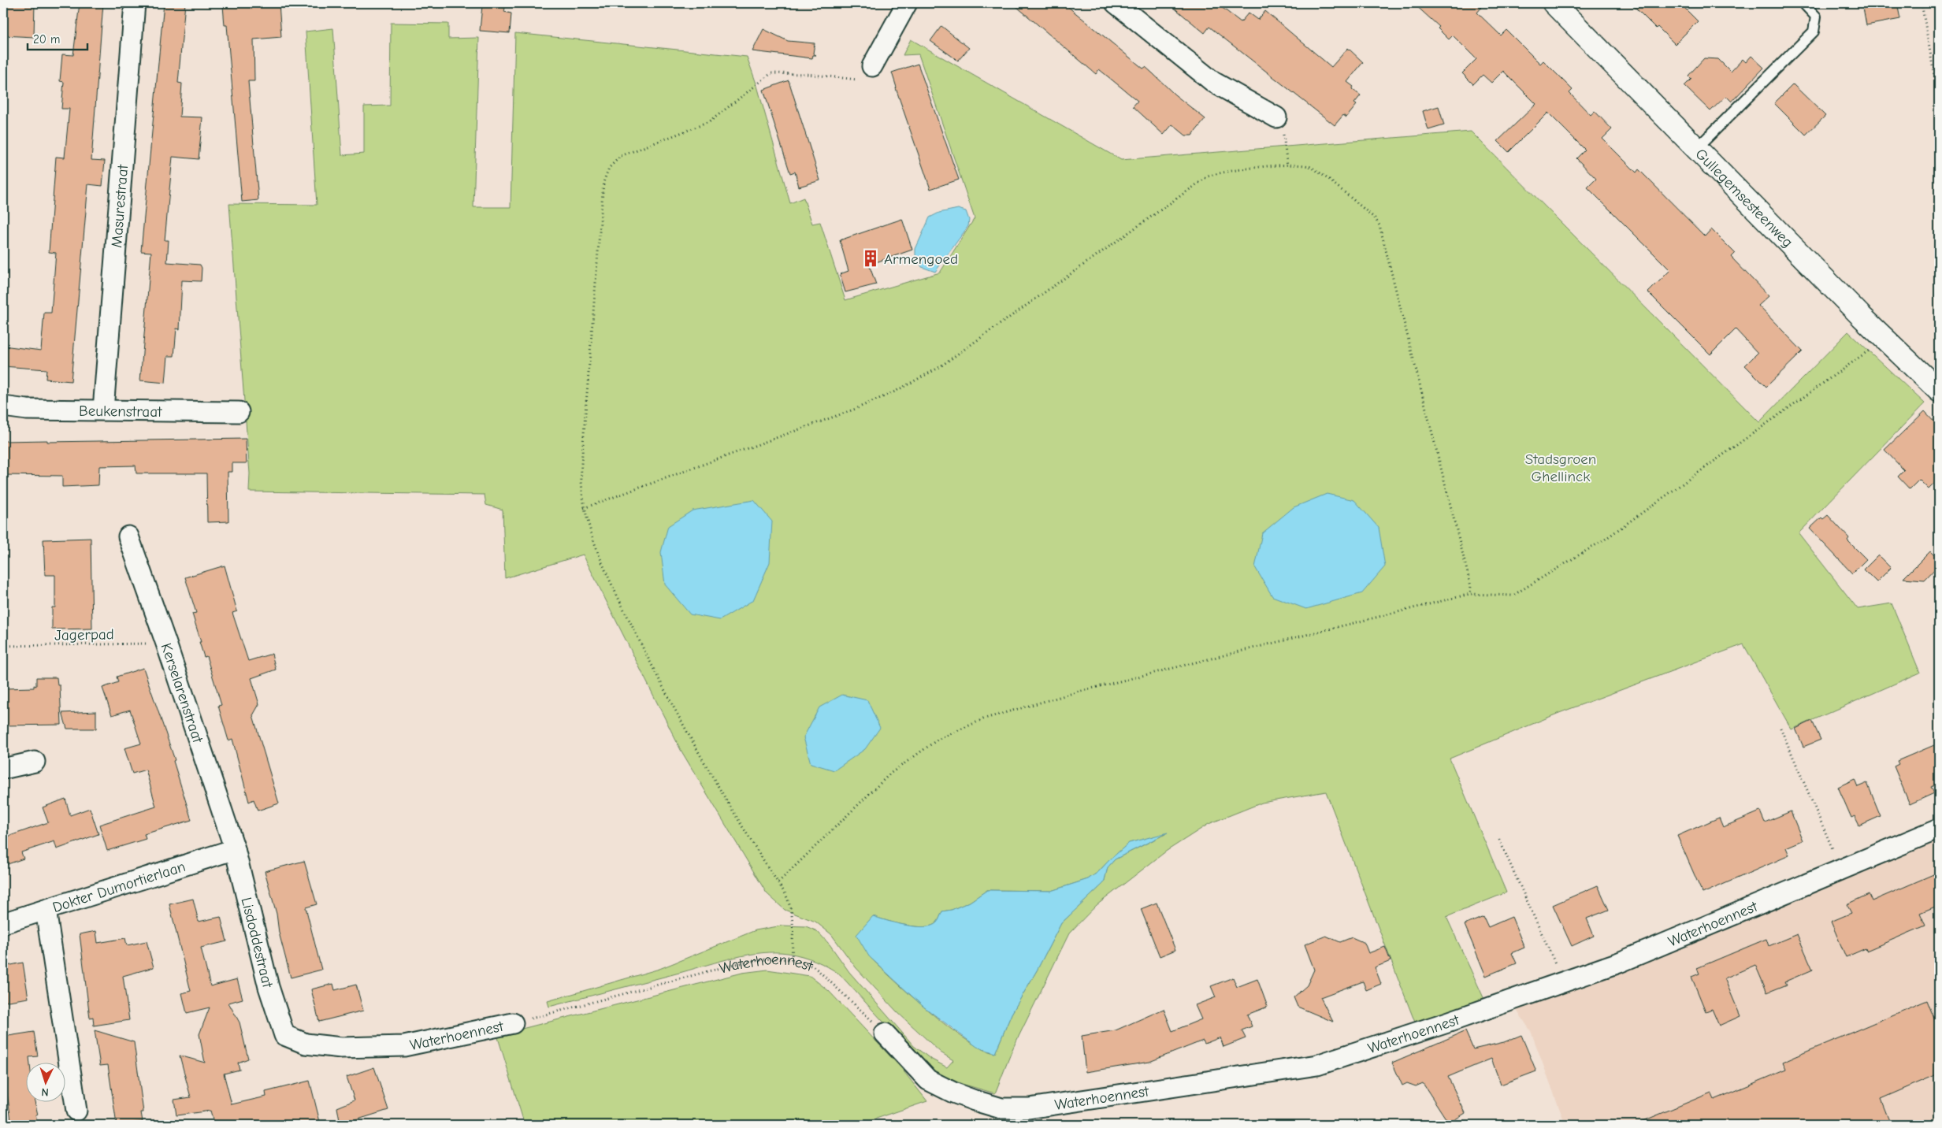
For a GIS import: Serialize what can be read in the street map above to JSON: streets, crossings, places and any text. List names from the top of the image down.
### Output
{
  "streets": {
    "street": [
      "Gullegemsesteenweg",
      "Masurestraat",
      "Beukenstraat",
      "Kerselarenstraat",
      "Dokter Dumortierlaan",
      "Waterhoennest",
      "Lisdoddestraat"
    ],
    "path": ["Jagerpad"]
  },
  "crossings": [
    ["Masurestraat", "Beukenstraat"],
    ["Jagerpad", "Kerselarenstraat"],
    ["Kerselarenstraat", "Dokter Dumortierlaan"],
    ["Kerselarenstraat", "Lisdoddestraat"],
    ["Dokter Dumortierlaan", "Lisdoddestraat"],
    ["Waterhoennest", "Lisdoddestraat"]
  ],
  "parks": ["Stadsgroen Ghellinck"],
  "places": {
    "building": ["Armengoed"]
  },
  "scale_bar": "20 m",
  "north": "bottom"
}
